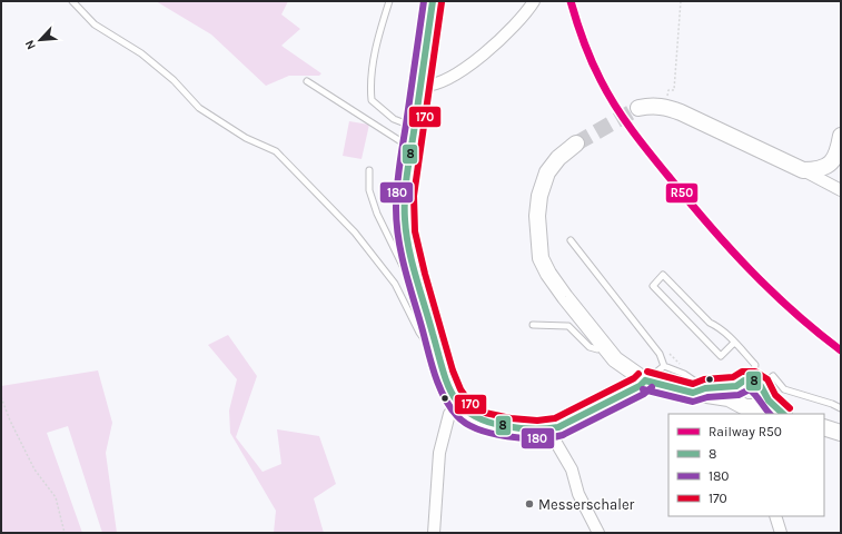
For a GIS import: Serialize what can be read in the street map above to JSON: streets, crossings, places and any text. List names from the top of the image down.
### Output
{
  "places": ["Messerschaler"],
  "lines": [
    "rail line R50",
    "transit line 8",
    "transit line 180",
    "transit line 170"
  ],
  "legend": [
    "Railway R50",
    "8",
    "180",
    "170"
  ],
  "north": "bottom left"
}
